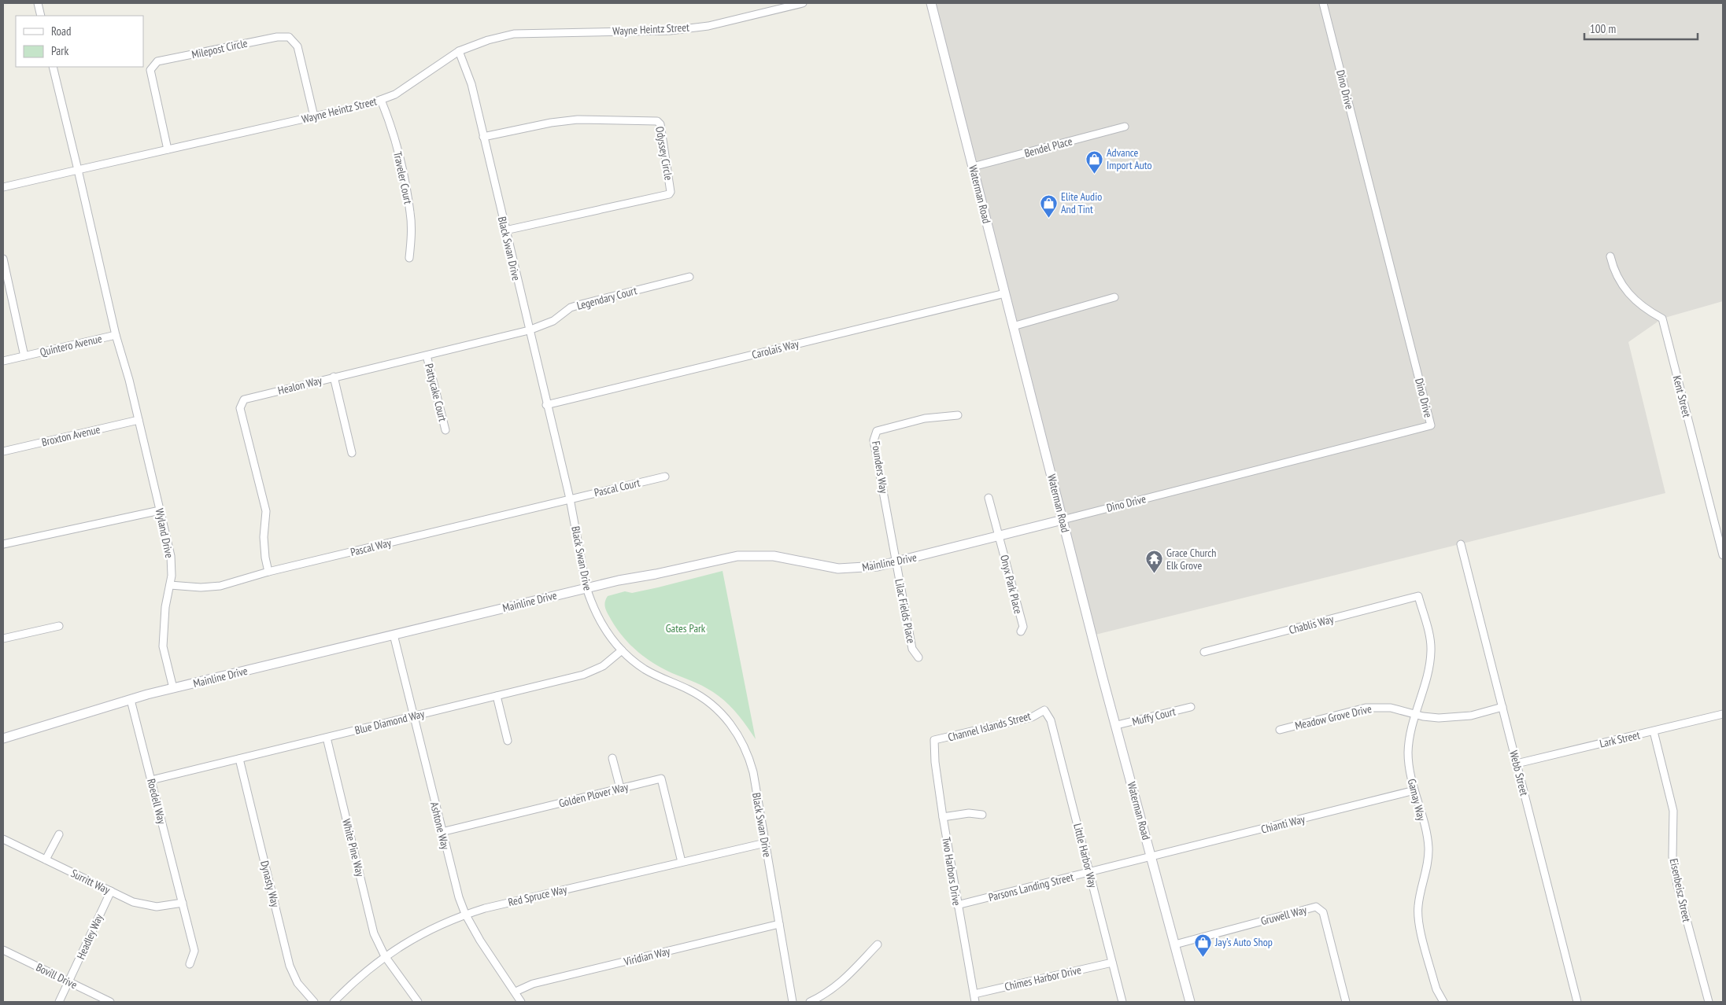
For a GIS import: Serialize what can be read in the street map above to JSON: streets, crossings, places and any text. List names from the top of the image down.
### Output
{
  "streets": {
    "street": [
      "Wayne Heintz Street",
      "Milepost Circle",
      "Dino Drive",
      "Bendel Place",
      "Odyssey Circle",
      "Traveler Court",
      "Waterman Road",
      "Black Swan Drive",
      "Legendary Court",
      "Quintero Avenue",
      "Carolais Way",
      "Healon Way",
      "Pattycake Court",
      "Kent Street",
      "Broxton Avenue",
      "Founders Way",
      "Pascal Court",
      "Wyland Drive",
      "Pascal Way",
      "Mainline Drive",
      "Onyx Park Place",
      "Lilac Fields Place",
      "Chablis Way",
      "Muffy Court",
      "Meadow Grove Drive",
      "Blue Diamond Way",
      "Channel Islands Street",
      "Lark Street",
      "Webb Street",
      "Golden Plover Way",
      "Gamay Way",
      "Roedell Way",
      "Chianti Way",
      "Ashtone Way",
      "White Pine Way",
      "Little Harbor Way",
      "Two Harbors Drive",
      "Surritt Way",
      "Dynasty Way",
      "Parsons Landing Street",
      "Eisenbeisz Street",
      "Red Spruce Way",
      "Gruwell Way",
      "Headley Way",
      "Viridian Way",
      "Bovill Drive",
      "Chimes Harbor Drive"
    ]
  },
  "crossings": [
    ["Wayne Heintz Street", "Milepost Circle"],
    ["Wayne Heintz Street", "Traveler Court"],
    ["Wayne Heintz Street", "Black Swan Drive"],
    ["Dino Drive", "Waterman Road"],
    ["Dino Drive", "Mainline Drive"],
    ["Bendel Place", "Waterman Road"],
    ["Odyssey Circle", "Black Swan Drive"],
    ["Waterman Road", "Carolais Way"],
    ["Waterman Road", "Mainline Drive"],
    ["Waterman Road", "Muffy Court"],
    ["Waterman Road", "Chianti Way"],
    ["Waterman Road", "Parsons Landing Street"],
    ["Waterman Road", "Gruwell Way"],
    ["Black Swan Drive", "Legendary Court"],
    ["Black Swan Drive", "Carolais Way"],
    ["Black Swan Drive", "Healon Way"],
    ["Black Swan Drive", "Pascal Court"],
    ["Black Swan Drive", "Pascal Way"],
    ["Black Swan Drive", "Mainline Drive"],
    ["Black Swan Drive", "Blue Diamond Way"],
    ["Black Swan Drive", "Red Spruce Way"],
    ["Black Swan Drive", "Viridian Way"],
    ["Legendary Court", "Healon Way"],
    ["Quintero Avenue", "Wyland Drive"],
    ["Healon Way", "Pattycake Court"],
    ["Healon Way", "Pascal Way"],
    ["Broxton Avenue", "Wyland Drive"],
    ["Founders Way", "Mainline Drive"],
    ["Founders Way", "Lilac Fields Place"],
    ["Pascal Court", "Pascal Way"],
    ["Wyland Drive", "Pascal Way"],
    ["Wyland Drive", "Mainline Drive"],
    ["Mainline Drive", "Onyx Park Place"],
    ["Mainline Drive", "Lilac Fields Place"],
    ["Mainline Drive", "Roedell Way"],
    ["Mainline Drive", "Ashtone Way"],
    ["Chablis Way", "Gamay Way"],
    ["Meadow Grove Drive", "Webb Street"],
    ["Meadow Grove Drive", "Gamay Way"],
    ["Blue Diamond Way", "Roedell Way"],
    ["Blue Diamond Way", "Ashtone Way"],
    ["Blue Diamond Way", "White Pine Way"],
    ["Blue Diamond Way", "Dynasty Way"],
    ["Channel Islands Street", "Little Harbor Way"],
    ["Channel Islands Street", "Two Harbors Drive"],
    ["Lark Street", "Webb Street"],
    ["Lark Street", "Eisenbeisz Street"],
    ["Golden Plover Way", "Ashtone Way"],
    ["Golden Plover Way", "Red Spruce Way"],
    ["Gamay Way", "Chianti Way"],
    ["Roedell Way", "Surritt Way"],
    ["Chianti Way", "Parsons Landing Street"],
    ["Ashtone Way", "Red Spruce Way"],
    ["Ashtone Way", "Viridian Way"],
    ["White Pine Way", "Red Spruce Way"],
    ["Little Harbor Way", "Parsons Landing Street"],
    ["Little Harbor Way", "Chimes Harbor Drive"],
    ["Two Harbors Drive", "Parsons Landing Street"],
    ["Two Harbors Drive", "Chimes Harbor Drive"],
    ["Surritt Way", "Headley Way"],
    ["Headley Way", "Bovill Drive"]
  ],
  "parks": ["Gates Park"],
  "places": {
    "shop": ["Advance Import Auto", "Elite Audio And Tint", "Jay’s Auto Shop"],
    "temple": ["Grace Church Elk Grove"]
  },
  "legend": ["Road", "Park"],
  "scale_bar": "100 m"
}
